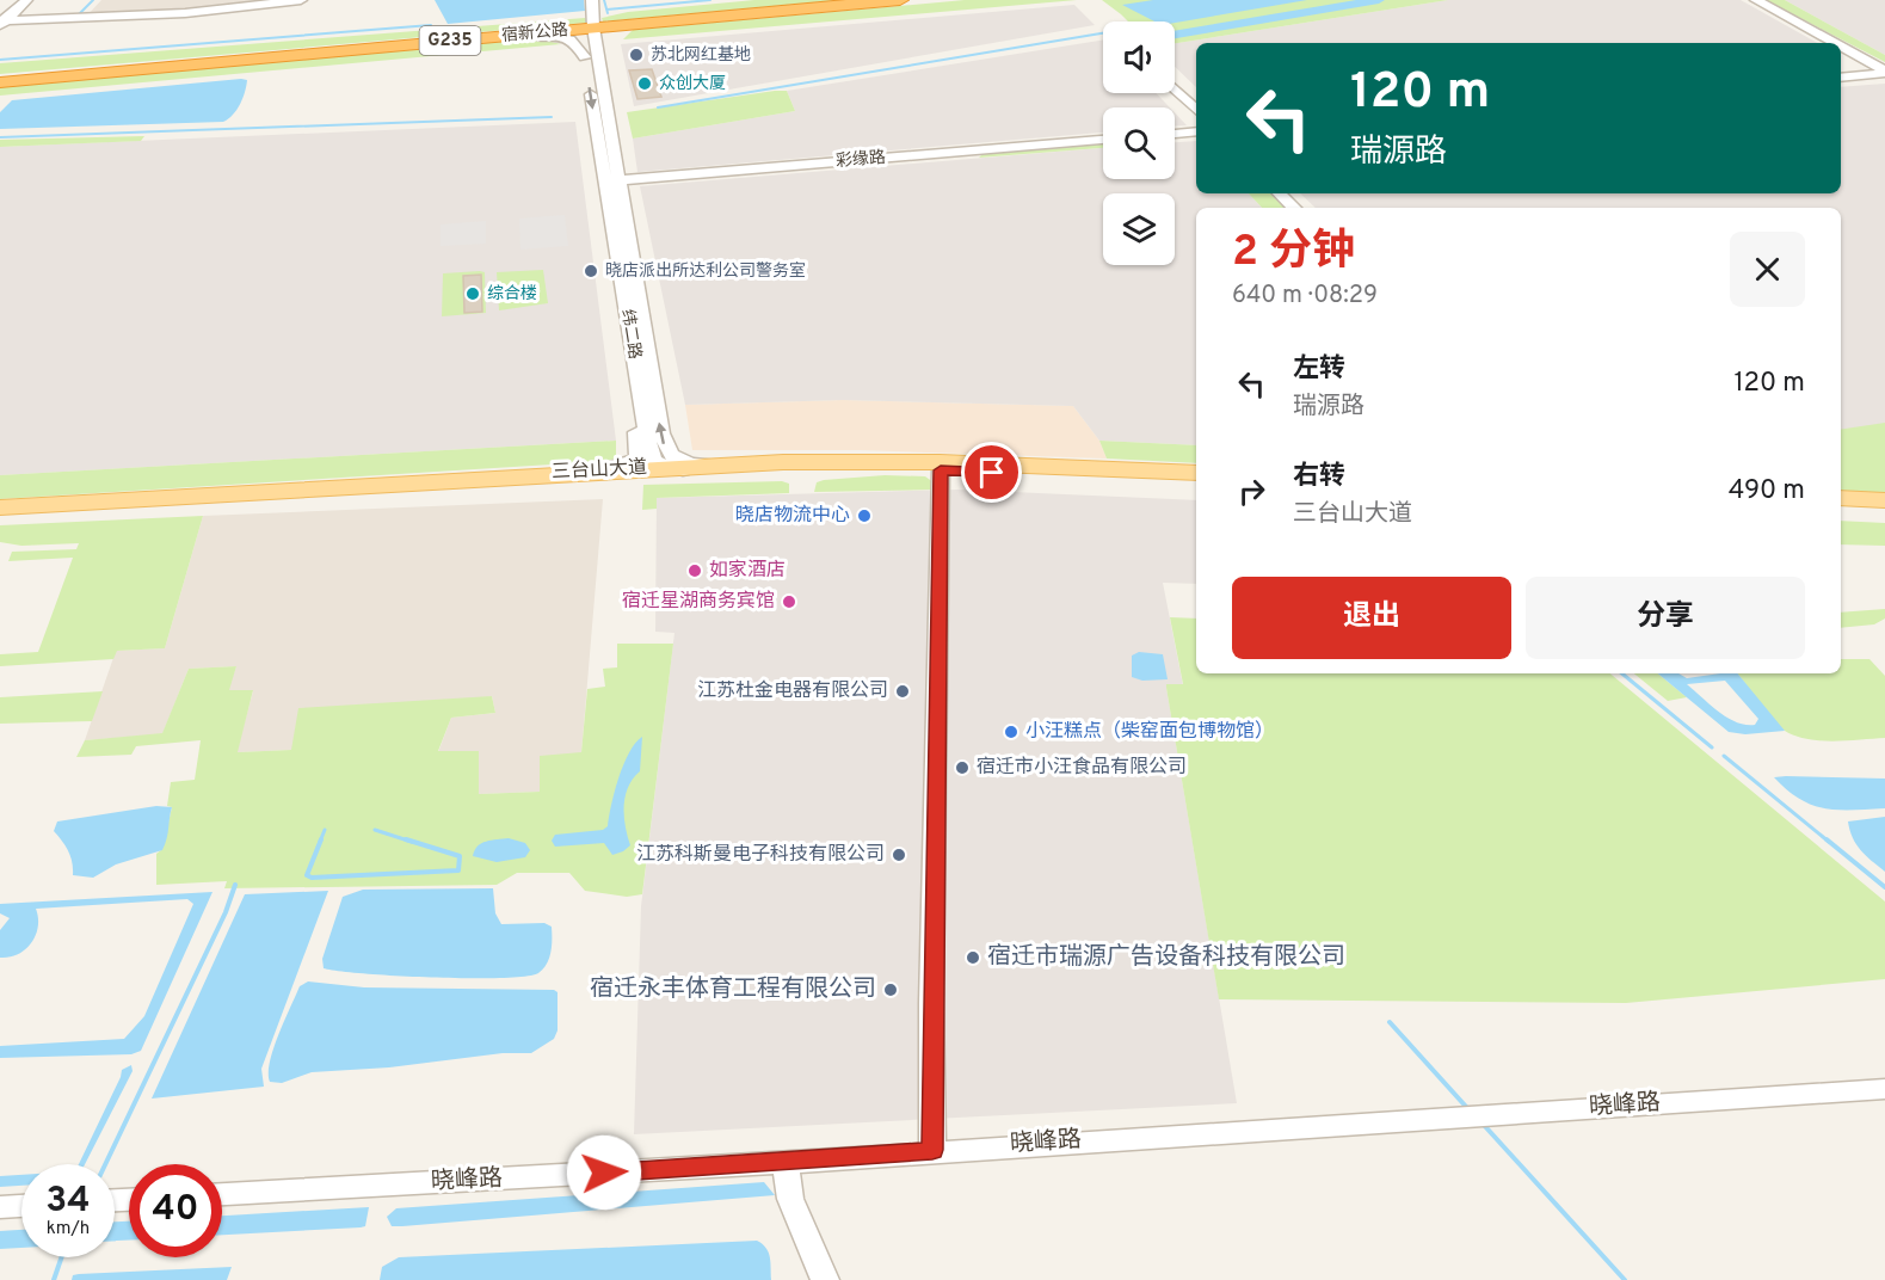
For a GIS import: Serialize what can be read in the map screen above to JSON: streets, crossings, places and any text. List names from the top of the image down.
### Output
{
  "streets": {
    "highway": ["宿新公路", "G235"],
    "main road": ["三台山大道"],
    "street": ["彩缘路", "纬二路", "晓峰路"]
  },
  "crossings": [
    ["宿新公路", "纬二路"],
    ["彩缘路", "纬二路"],
    ["纬二路", "三台山大道"]
  ],
  "places": [
    "苏北网红基地",
    "众创大厦",
    "晓店派出所达利公司警务室",
    "综合楼",
    "晓店物流中心",
    "如家酒店",
    "宿迁星湖商务宾馆",
    "江苏杜金电器有限公司",
    "小汪糕点（柴窑面包博物馆）",
    "宿迁市小汪食品有限公司",
    "江苏科斯曼电子科技有限公司",
    "宿迁市瑞源广告设备科技有限公司",
    "宿迁永丰体育工程有限公司"
  ],
  "page": {
    "turn": ["120 m", "瑞源路"],
    "heading": ["2 分钟", "640 m · 08:29"],
    "list": [
      {
        "name": "左转",
        "note": "瑞源路",
        "value": "120 m"
      },
      {
        "name": "右转",
        "note": "三台山大道",
        "value": "490 m"
      }
    ],
    "buttons": ["退出", "分享"],
    "speed": "34 km/h",
    "limit": "40"
  }
}
